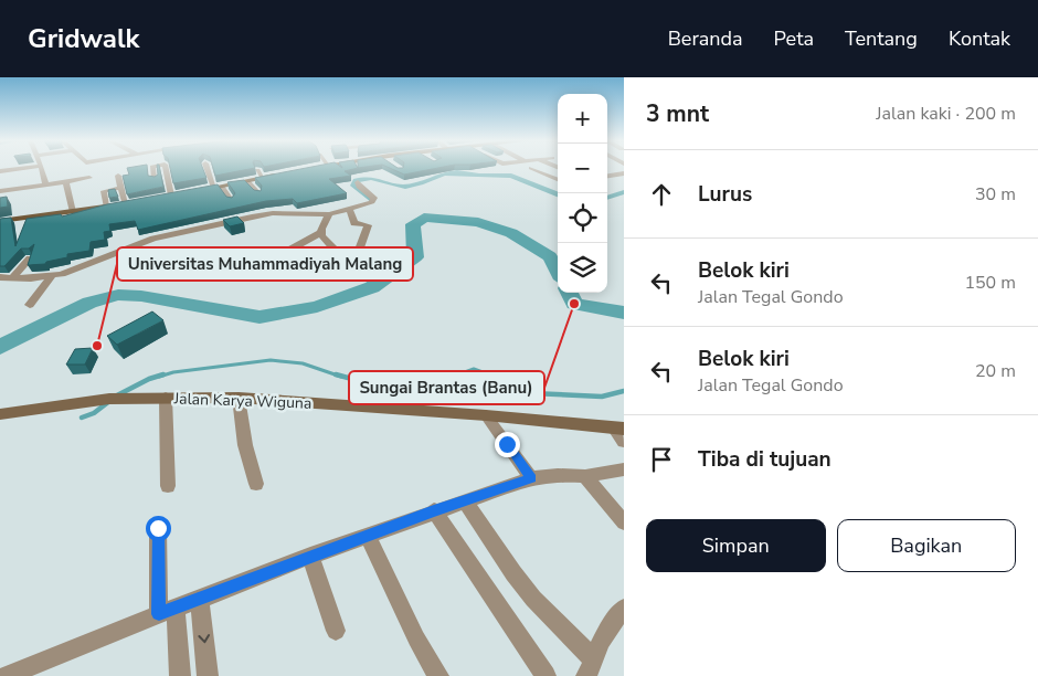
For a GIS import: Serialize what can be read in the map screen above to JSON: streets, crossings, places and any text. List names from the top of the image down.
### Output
{
  "streets": {
    "main road": ["Jalan Karya Wiguna"]
  },
  "places": ["Sungai Brantas (Banu)", "Universitas Muhammadiyah Malang"],
  "page": {
    "header": "Gridwalk",
    "nav": [
      "Beranda",
      "Peta",
      "Tentang",
      "Kontak"
    ],
    "heading": ["3 mnt", "Jalan kaki · 200 m"],
    "map_buttons": ["+", "−"],
    "list": [
      ["Lurus", "30 m"],
      ["Belok kiri", "Jalan Tegal Gondo", "150 m"],
      ["Belok kiri", "Jalan Tegal Gondo", "20 m"],
      "Tiba di tujuan"
    ],
    "buttons": ["Simpan", "Bagikan"]
  }
}
